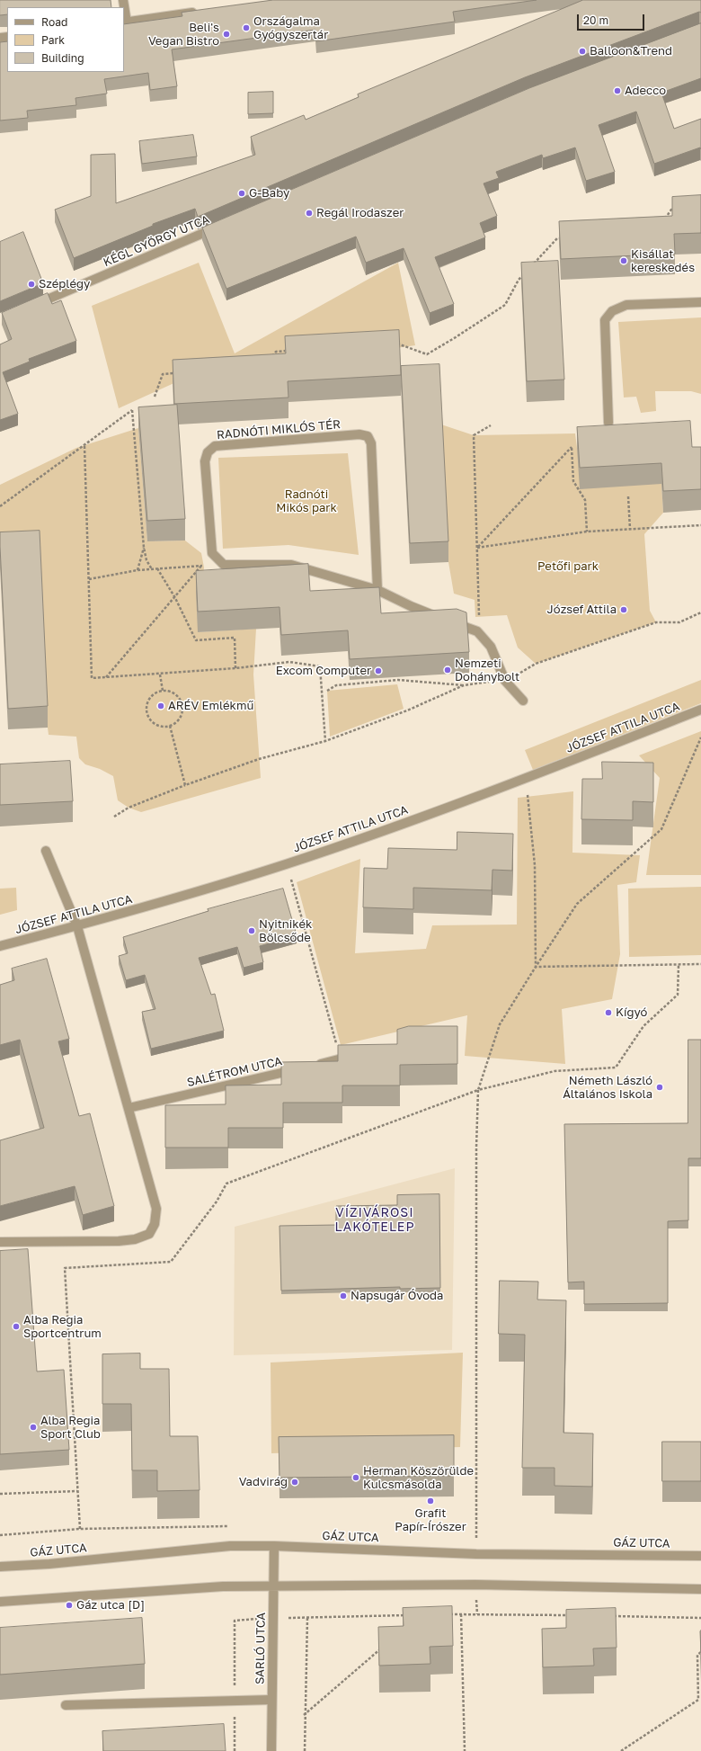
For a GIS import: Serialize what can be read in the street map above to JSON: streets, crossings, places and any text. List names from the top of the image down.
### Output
{
  "streets": {
    "street": [
      "KÉGL GYÖRGY UTCA",
      "RADNÓTI MIKLÓS TÉR",
      "JÓZSEF ATTILA UTCA",
      "SALÉTROM UTCA",
      "GÁZ UTCA",
      "SARLÓ UTCA"
    ]
  },
  "crossings": [
    ["GÁZ UTCA", "SARLÓ UTCA"]
  ],
  "districts": ["VÍZIVÁROSI LAKÓTELEP"],
  "parks": ["Radnóti Mikós park", "Petőfi park"],
  "places": [
    "Országalma Gyógyszertár",
    "Beli's Vegan Bistro",
    "Balloon&Trend",
    "Adecco",
    "G-Baby",
    "Regál Irodaszer",
    "Kisállat kereskedés",
    "Széplégy",
    "József Attila",
    "Nemzeti Dohánybolt",
    "Excom Computer",
    "ARÉV Emlékmű",
    "Nyitnikék Bölcsőde",
    "Kígyó",
    "Németh László Általános Iskola",
    "Napsugár Óvoda",
    "Alba Regia Sportcentrum",
    "Alba Regia Sport Club",
    "Herman Köszörülde Kulcsmásolda",
    "Vadvirág",
    "Grafit Papír-Írószer",
    "Gáz utca [D]"
  ],
  "legend": ["Road", "Park", "Building"],
  "scale_bar": "20 m"
}
